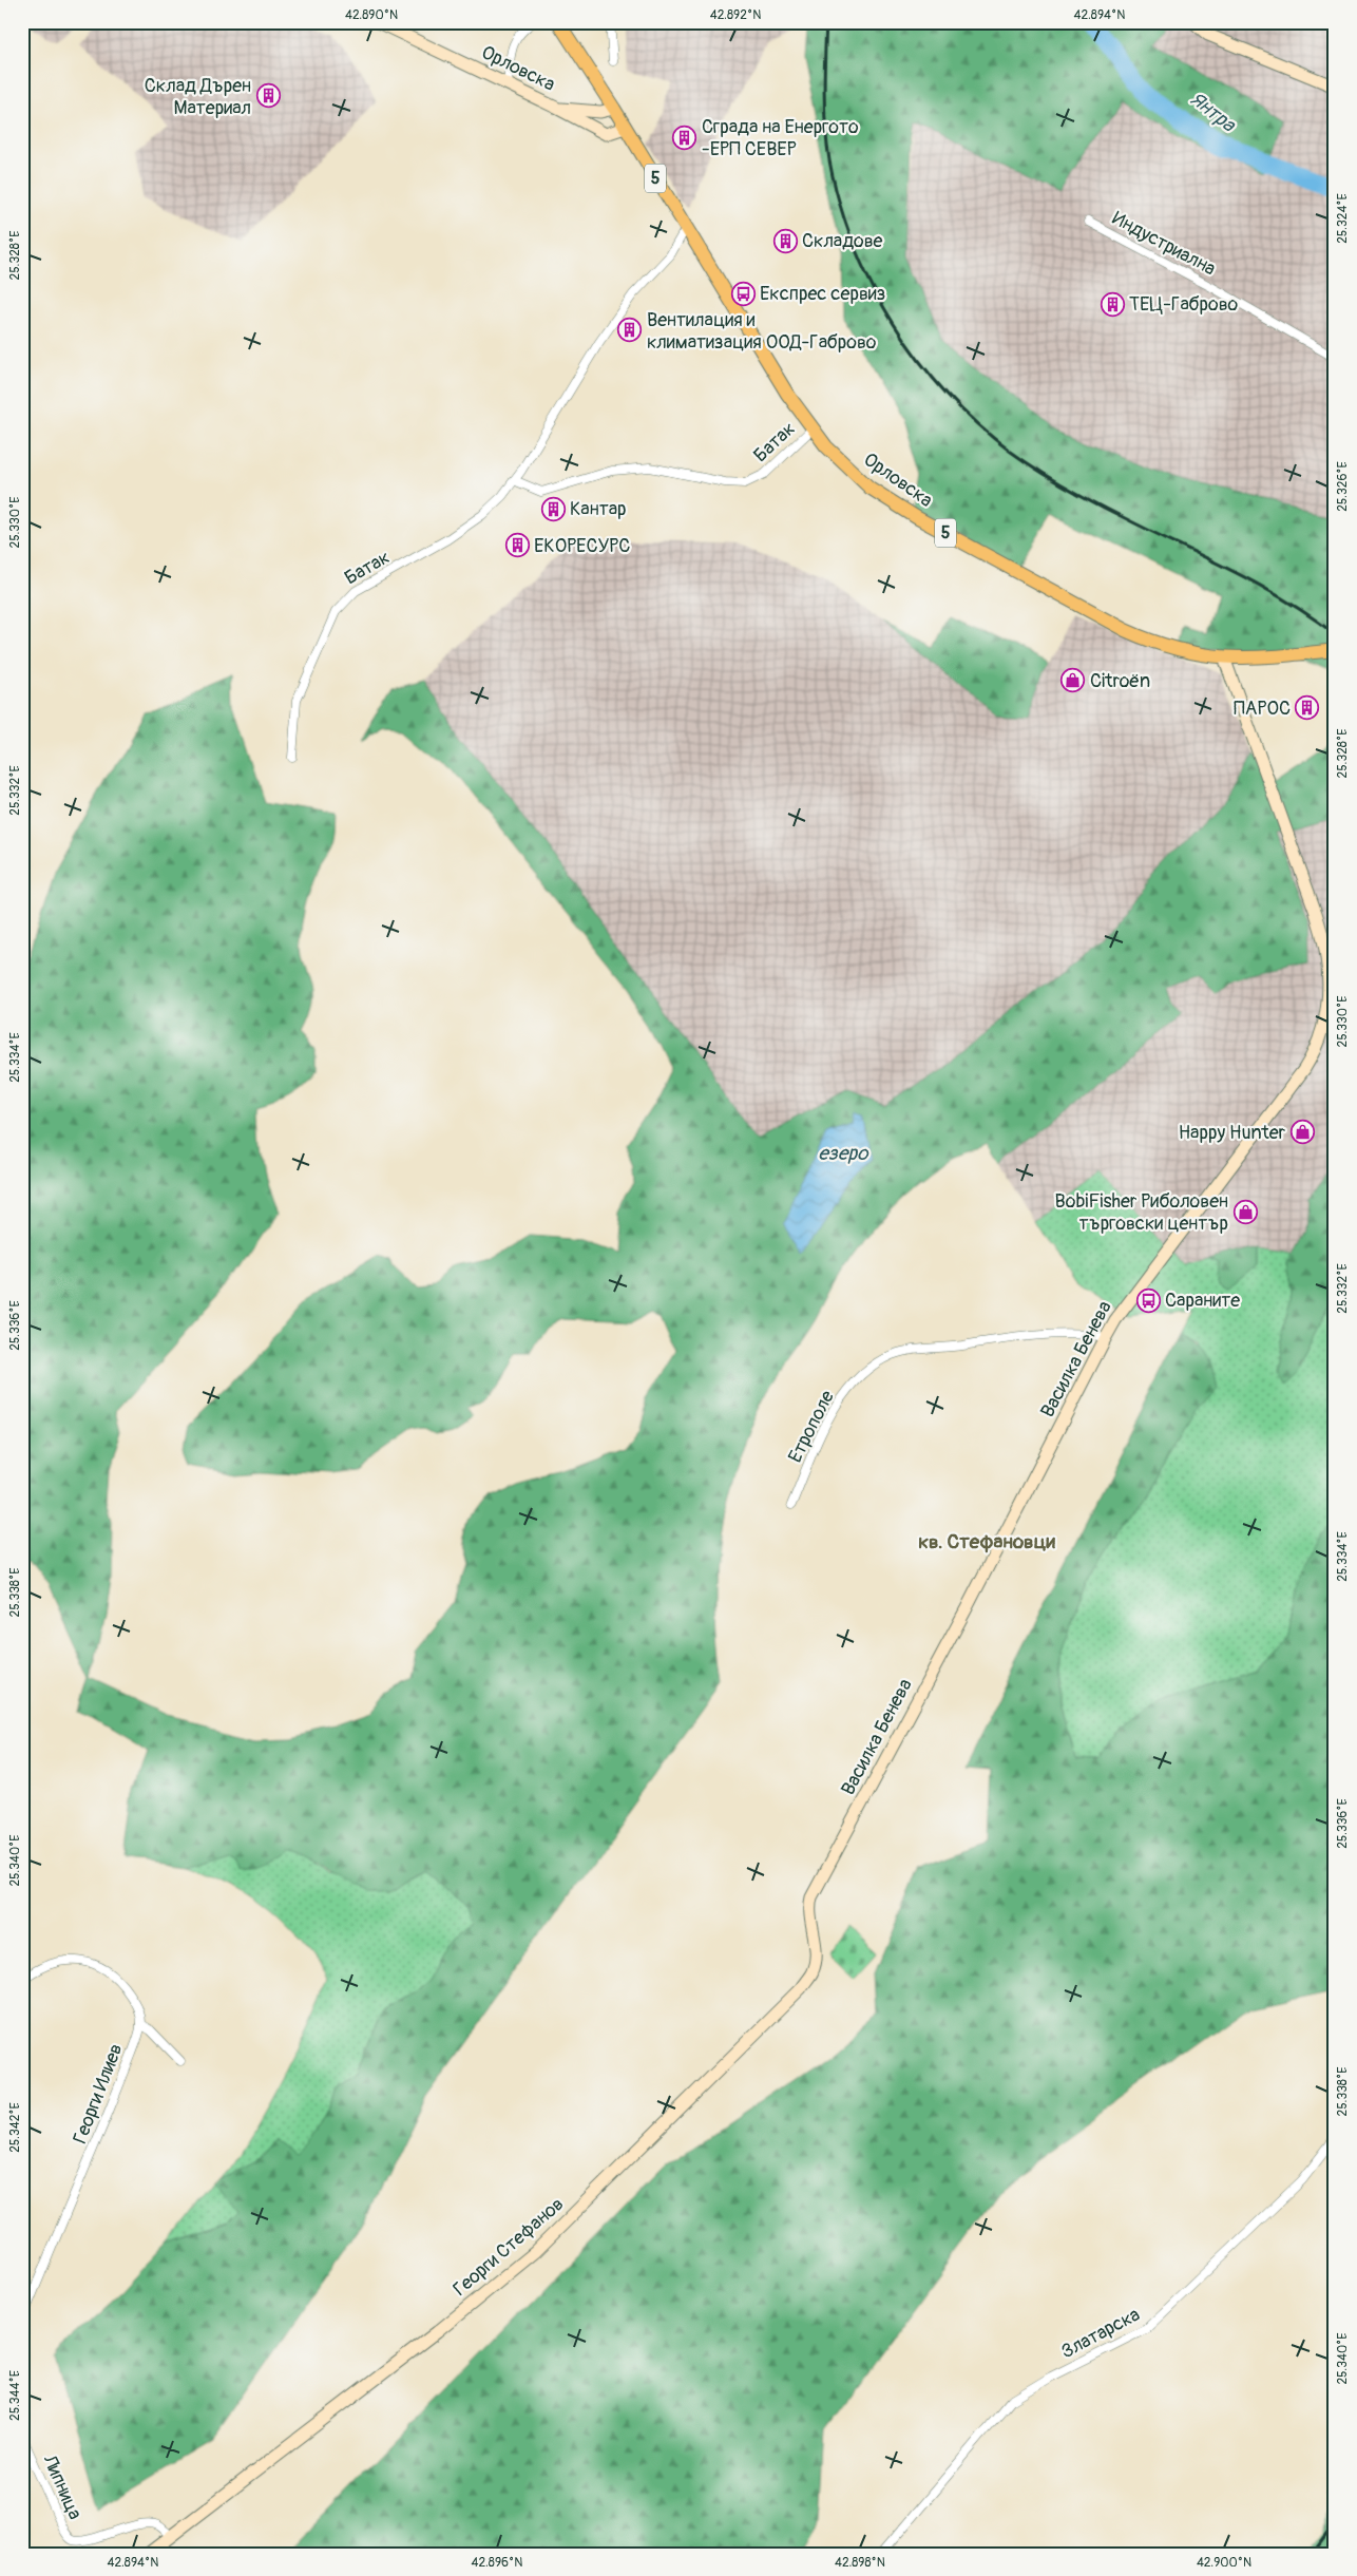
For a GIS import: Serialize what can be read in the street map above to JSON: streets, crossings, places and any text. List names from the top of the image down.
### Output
{
  "streets": {
    "main road": ["Орловска", "5"],
    "street": [
      "Индустриална",
      "Батак",
      "Василка Бенева",
      "Етрополе",
      "Георги Илиев",
      "Георги Стефанов",
      "Златарска",
      "Липница"
    ]
  },
  "crossings": [
    ["Орловска", "5"],
    ["Орловска", "Батак"],
    ["Орловска", "Василка Бенева"],
    ["Василка Бенева", "Етрополе"],
    ["Василка Бенева", "Георги Стефанов"],
    ["Георги Стефанов", "Липница"]
  ],
  "districts": ["кв. Стефановци"],
  "water": ["Янтра", "езеро"],
  "places": {
    "building": [
      "Склад Дърен Материал",
      "Сграда на Енергото -ЕРП СЕВЕР",
      "Складове",
      "ТЕЦ-Габрово",
      "Вентилация и климатизация ООД-Габрово",
      "Кантар",
      "ЕКОРЕСУРС",
      "ПАРОС"
    ],
    "bus stop": ["Експрес сервиз", "Сараните"],
    "shop": ["Citroën", "Happy Hunter", "BobiFisher Риболовен търговски център"]
  },
  "coordinates": [
    "42.890°N",
    "42.892°N",
    "42.894°N",
    "25.324°E",
    "25.328°E",
    "25.326°E",
    "25.330°E",
    "25.332°E",
    "25.334°E",
    "25.336°E",
    "25.338°E",
    "25.340°E",
    "25.342°E",
    "25.344°E",
    "42.896°N",
    "42.898°N",
    "42.900°N"
  ]
}
